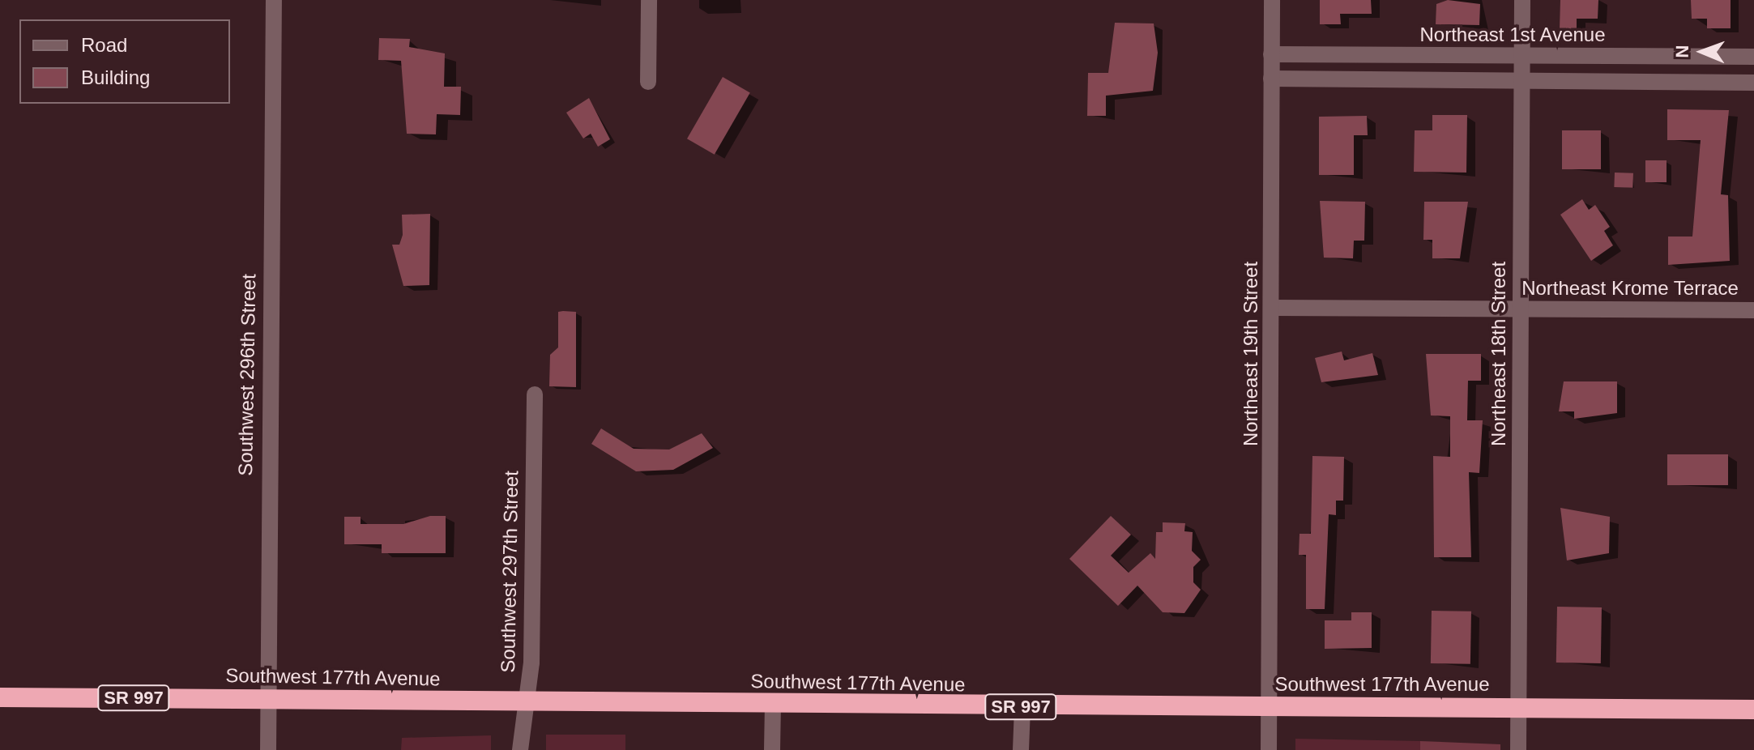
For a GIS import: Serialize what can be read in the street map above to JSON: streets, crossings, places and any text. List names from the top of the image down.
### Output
{
  "streets": {
    "highway": ["Southwest 177th Avenue", "SR 997"],
    "street": [
      "Northeast 1st Avenue",
      "Northeast Krome Terrace",
      "Northeast 19th Street",
      "Northeast 18th Street",
      "Southwest 296th Street",
      "Southwest 297th Street"
    ]
  },
  "crossings": [
    ["Northeast 1st Avenue", "Northeast 19th Street"],
    ["Northeast 1st Avenue", "Northeast 18th Street"],
    ["Northeast Krome Terrace", "Northeast 19th Street"],
    ["Northeast Krome Terrace", "Northeast 18th Street"],
    ["Northeast 19th Street", "Southwest 177th Avenue"],
    ["Northeast 18th Street", "Southwest 177th Avenue"],
    ["Southwest 296th Street", "Southwest 177th Avenue"],
    ["Southwest 297th Street", "Southwest 177th Avenue"]
  ],
  "legend": ["Road", "Building"],
  "north": "left"
}
